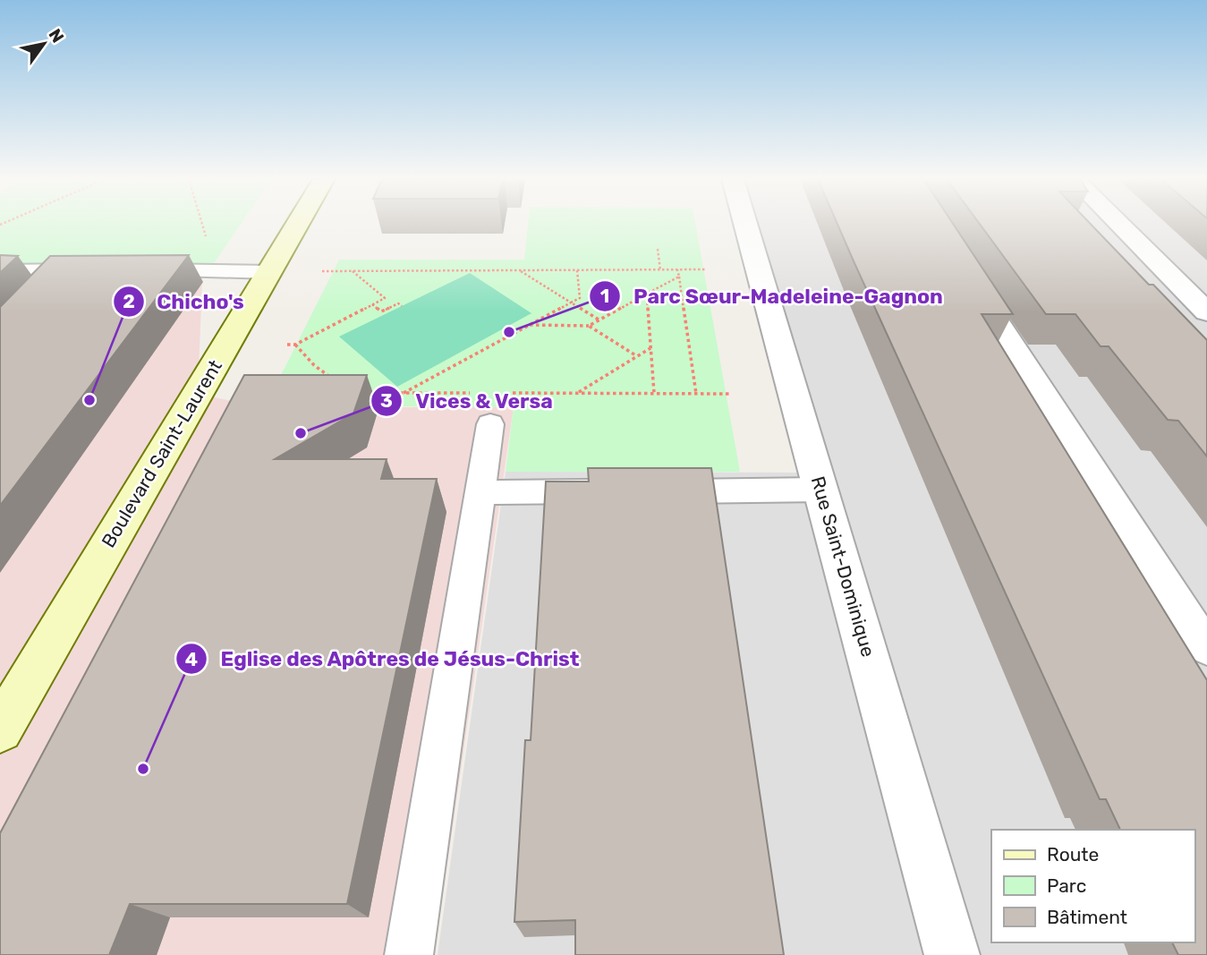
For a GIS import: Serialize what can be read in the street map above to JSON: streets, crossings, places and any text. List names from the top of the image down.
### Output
{
  "streets": {
    "main road": ["Boulevard Saint-Laurent"],
    "street": ["Rue Saint-Dominique"]
  },
  "places": [
    "Parc Sœur-Madeleine-Gagnon",
    "Chicho's",
    "Vices & Versa",
    "Eglise des Apôtres de Jésus-Christ"
  ],
  "legend": ["Route", "Parc", "Bâtiment"],
  "north": "top right"
}
